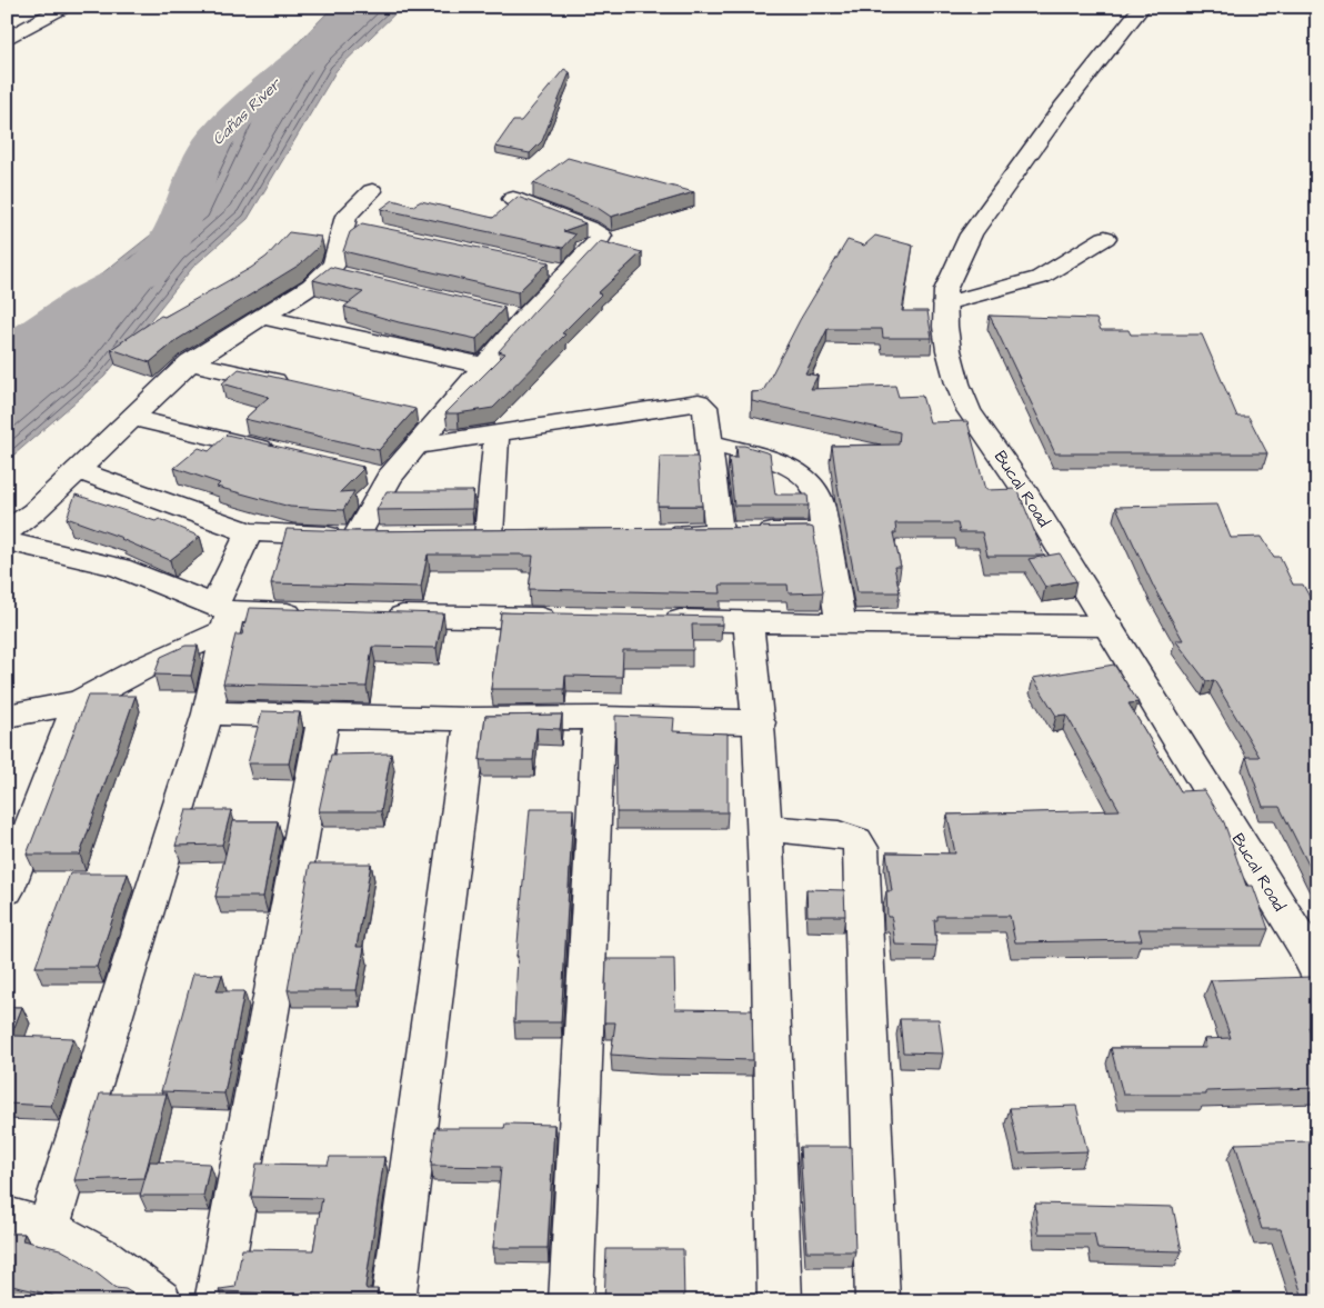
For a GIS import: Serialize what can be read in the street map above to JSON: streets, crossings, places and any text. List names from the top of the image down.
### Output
{
  "streets": {
    "street": ["Bucal Road"]
  },
  "water": ["Cañas River"]
}
